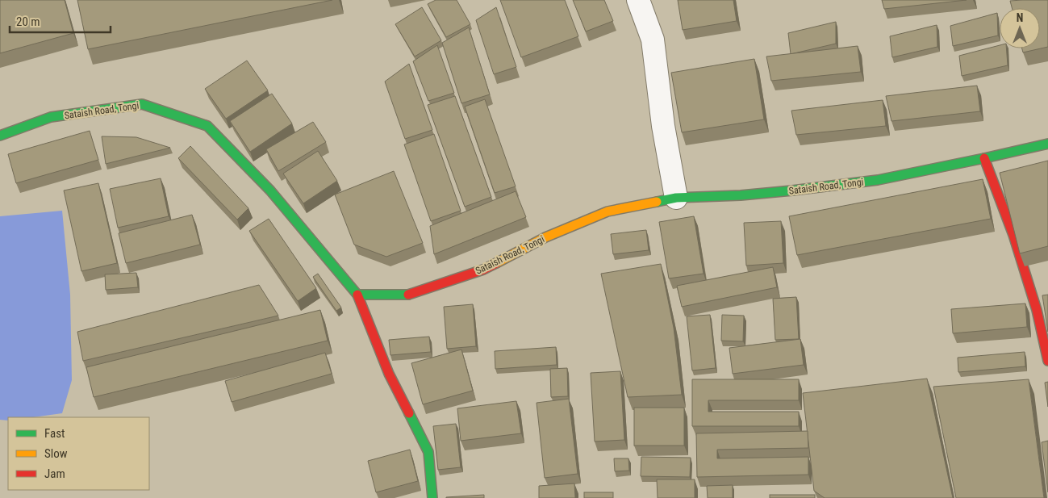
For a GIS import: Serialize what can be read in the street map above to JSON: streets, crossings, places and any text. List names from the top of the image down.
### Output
{
  "streets": {
    "street": ["Sataish Road, Tongi"]
  },
  "legend": ["Fast", "Slow", "Jam"],
  "scale_bar": "20 m",
  "north": "top"
}
